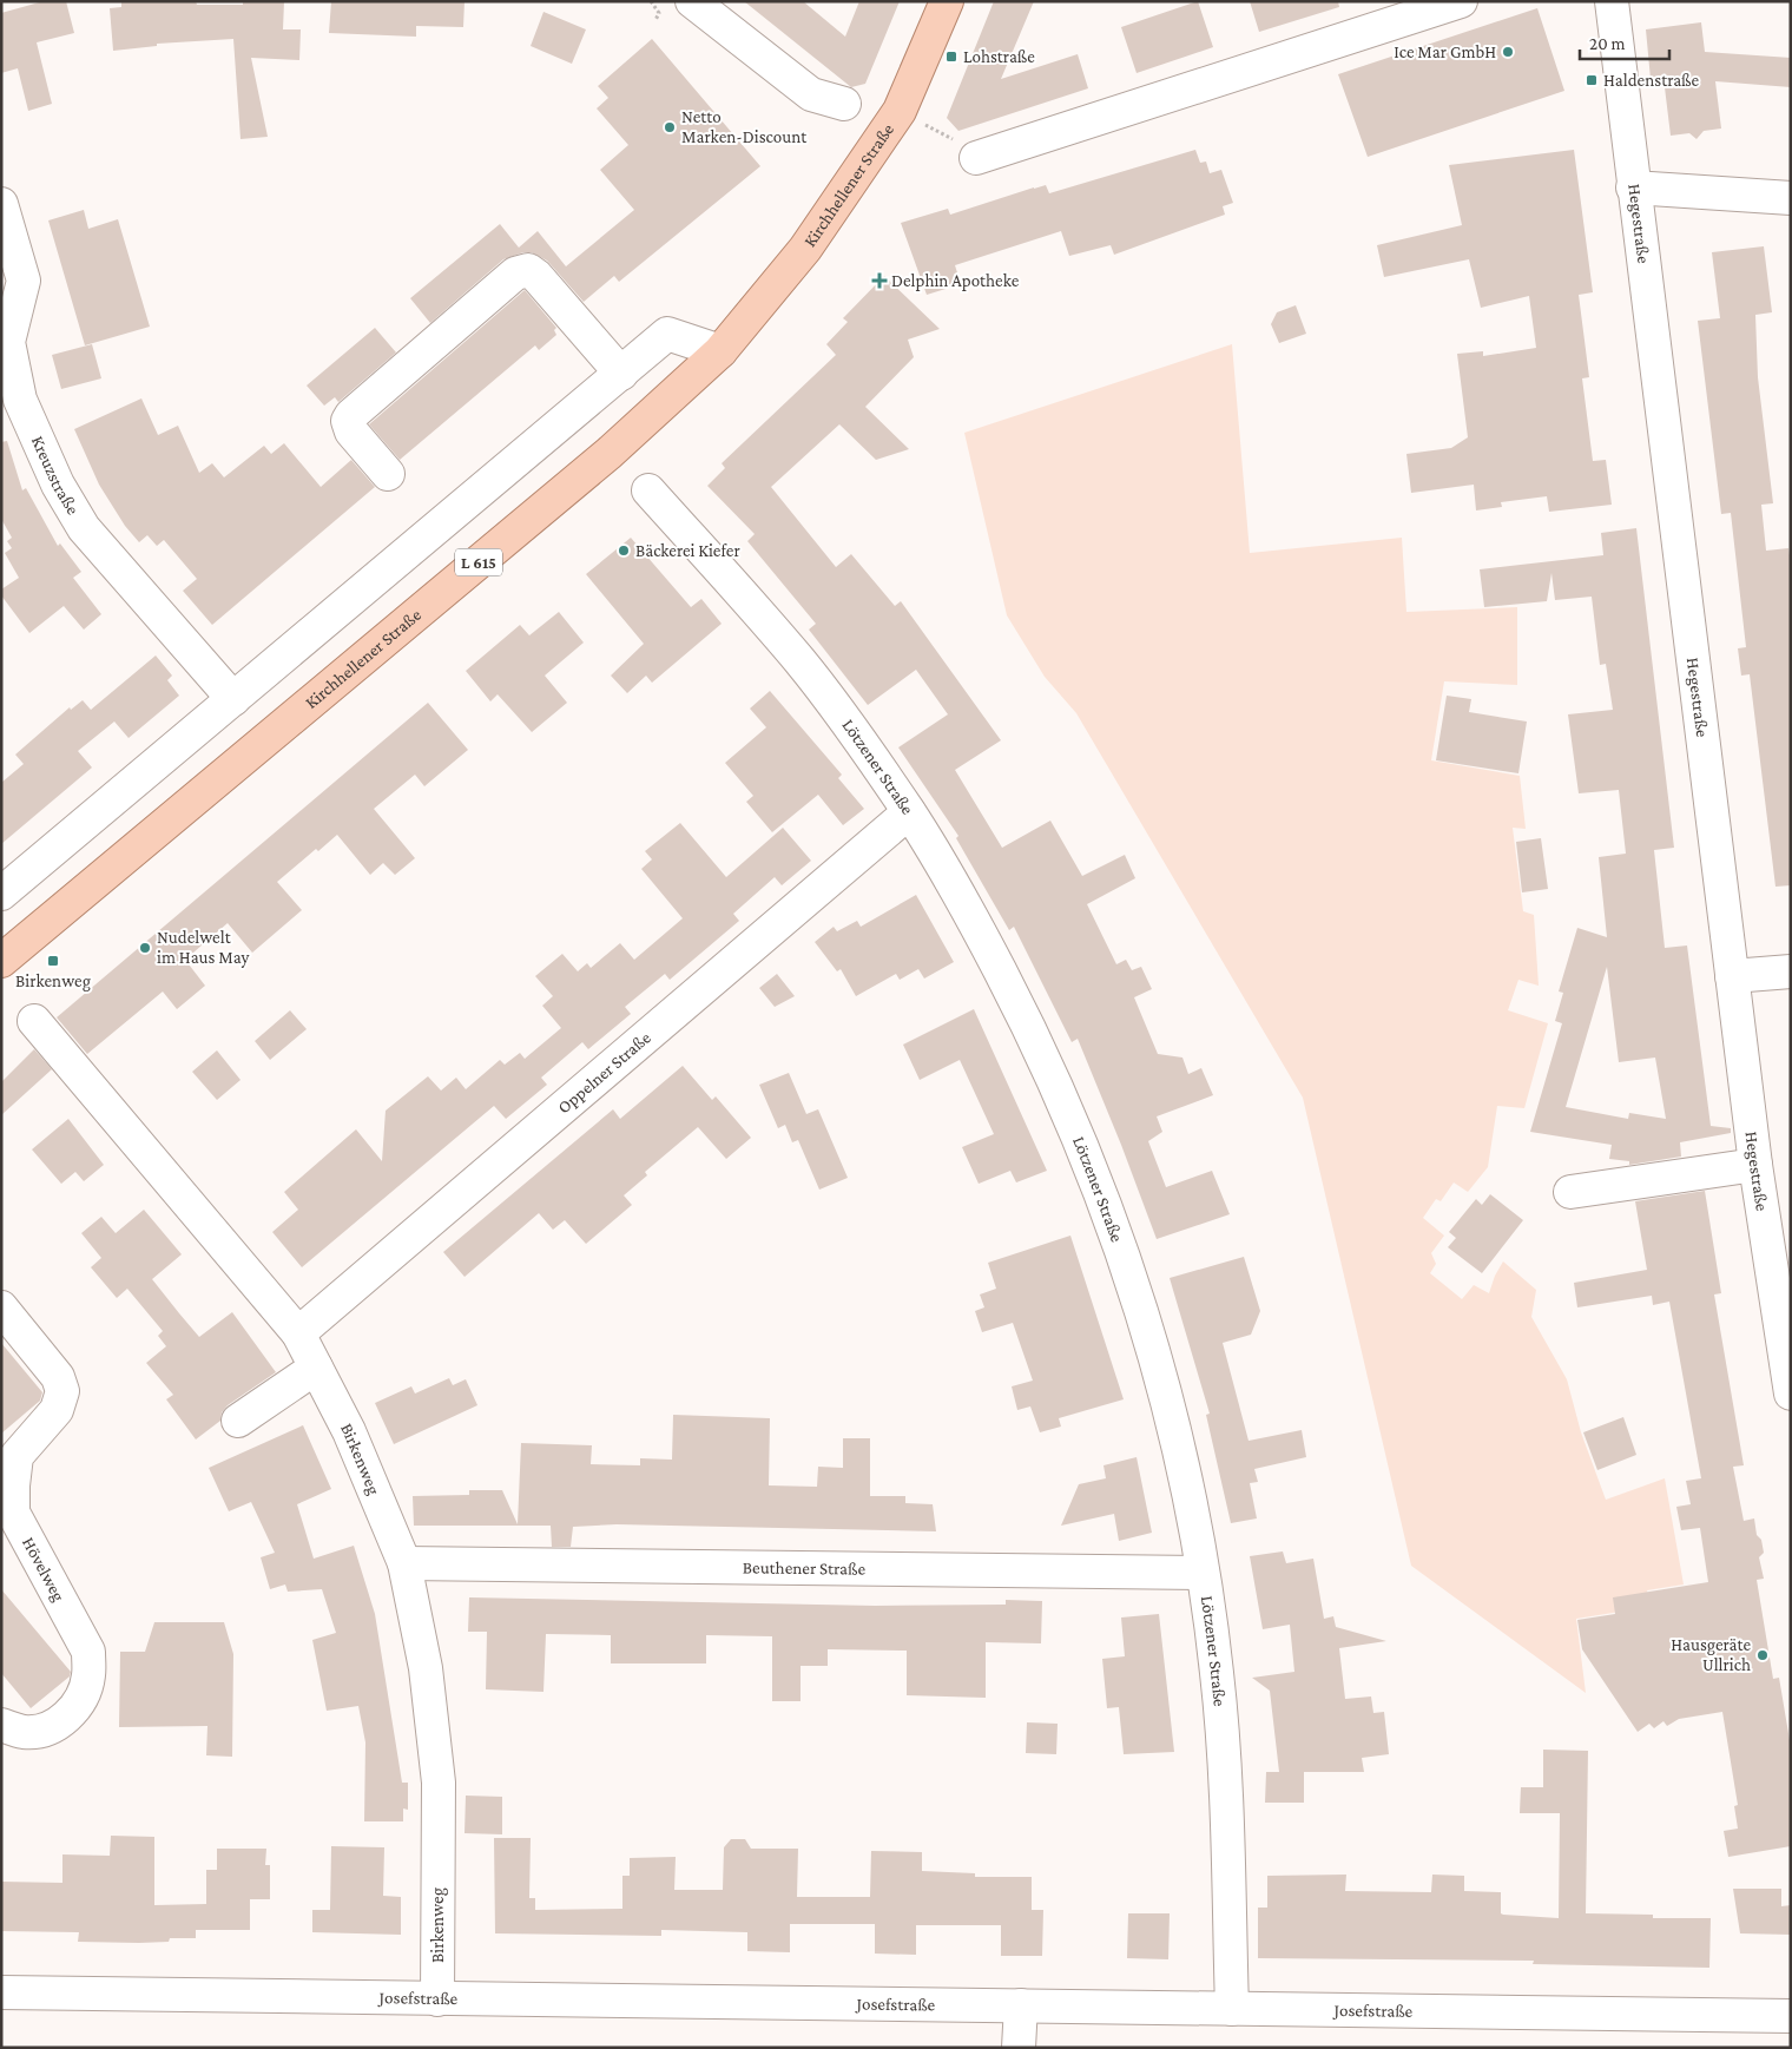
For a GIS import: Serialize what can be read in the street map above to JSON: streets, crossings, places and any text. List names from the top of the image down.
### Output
{
  "streets": {
    "main road": ["Kirchhellener Straße", "L 615"],
    "street": [
      "Hegestraße",
      "Kreuzstraße",
      "Lötzener Straße",
      "Oppelner Straße",
      "Birkenweg",
      "Beuthener Straße",
      "Hövelweg",
      "Josefstraße"
    ]
  },
  "crossings": [
    ["Lötzener Straße", "Oppelner Straße"],
    ["Lötzener Straße", "Beuthener Straße"],
    ["Lötzener Straße", "Josefstraße"],
    ["Oppelner Straße", "Birkenweg"],
    ["Birkenweg", "Beuthener Straße"],
    ["Birkenweg", "Josefstraße"]
  ],
  "places": {
    "other": [
      "Ice Mar GmbH",
      "Netto Marken-Discount",
      "Bäckerei Kiefer",
      "Nudelwelt im Haus May",
      "Hausgeräte Ullrich"
    ],
    "transit": ["Lohstraße", "Haldenstraße", "Birkenweg"],
    "health": ["Delphin Apotheke"]
  },
  "scale_bar": "20 m"
}
